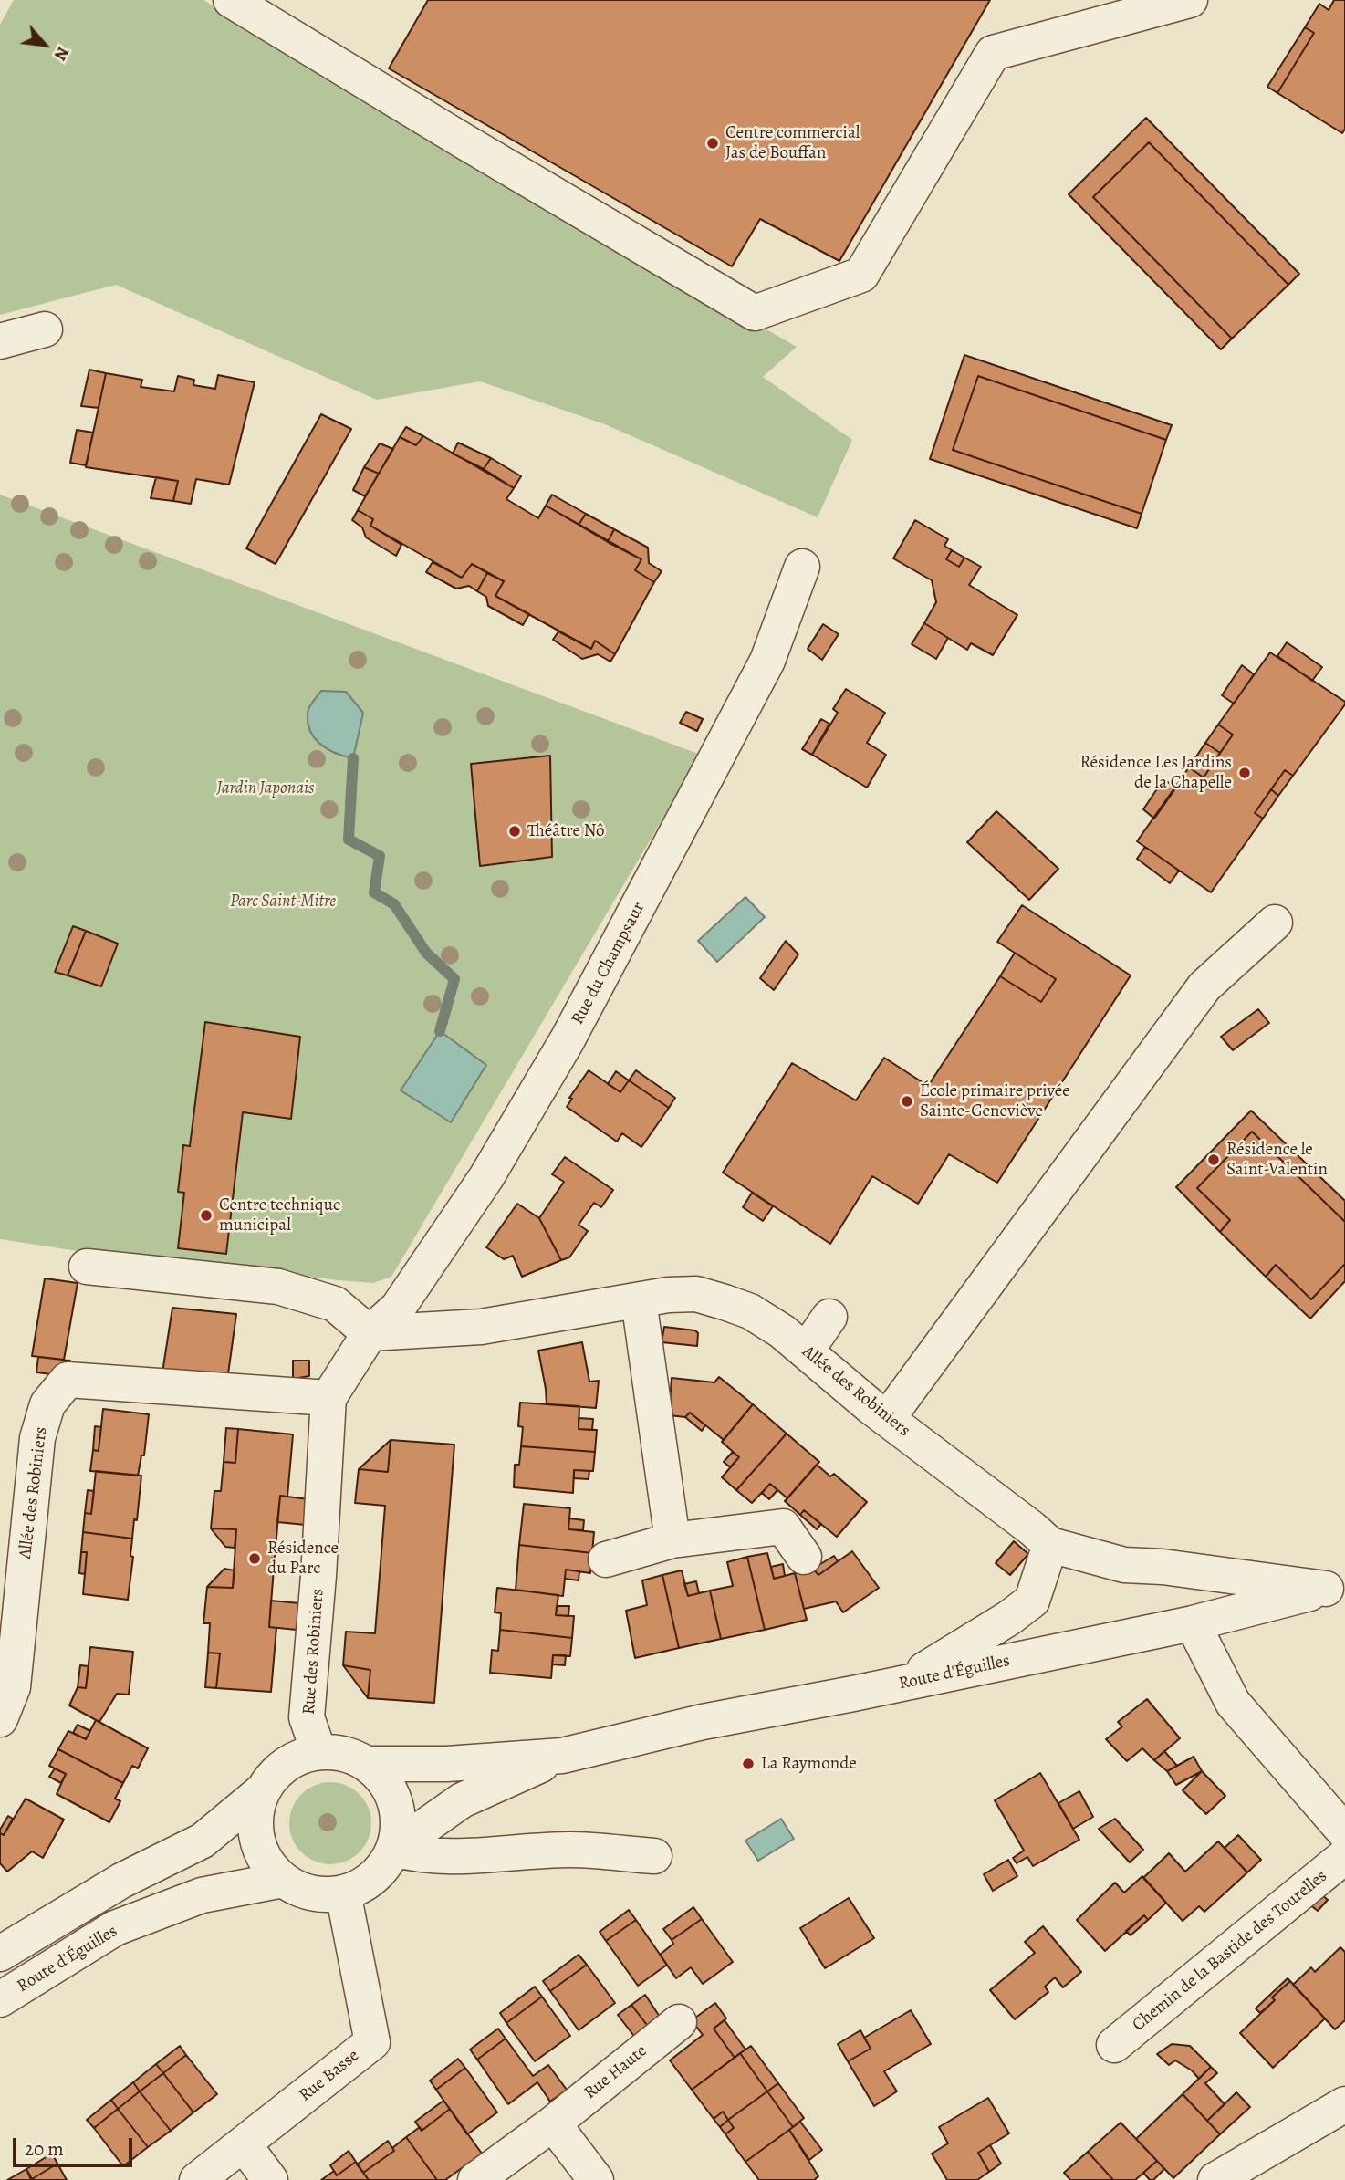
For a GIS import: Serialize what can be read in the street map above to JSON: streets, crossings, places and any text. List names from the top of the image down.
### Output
{
  "streets": {
    "street": [
      "Rue du Champsaur",
      "Allée des Robiniers",
      "Rue des Robiniers",
      "Route d'Éguilles",
      "Chemin de la Bastide des Tourelles",
      "Rue Haute",
      "Rue Basse"
    ]
  },
  "crossings": [
    ["Rue du Champsaur", "Allée des Robiniers"],
    ["Rue du Champsaur", "Rue des Robiniers"],
    ["Allée des Robiniers", "Rue des Robiniers"],
    ["Allée des Robiniers", "Route d'Éguilles"],
    ["Rue des Robiniers", "Route d'Éguilles"],
    ["Rue des Robiniers", "Rue Basse"],
    ["Route d'Éguilles", "Rue Basse"]
  ],
  "parks": ["Jardin Japonais", "Parc Saint-Mitre"],
  "places": [
    "Centre commercial Jas de Bouffan",
    "Résidence Les Jardins de la Chapelle",
    "Théâtre Nô",
    "École primaire privée Sainte-Geneviève",
    "Résidence le Saint-Valentin",
    "Centre technique municipal",
    "Résidence du Parc",
    "La Raymonde"
  ],
  "scale_bar": "20 m",
  "north": "bottom right"
}
